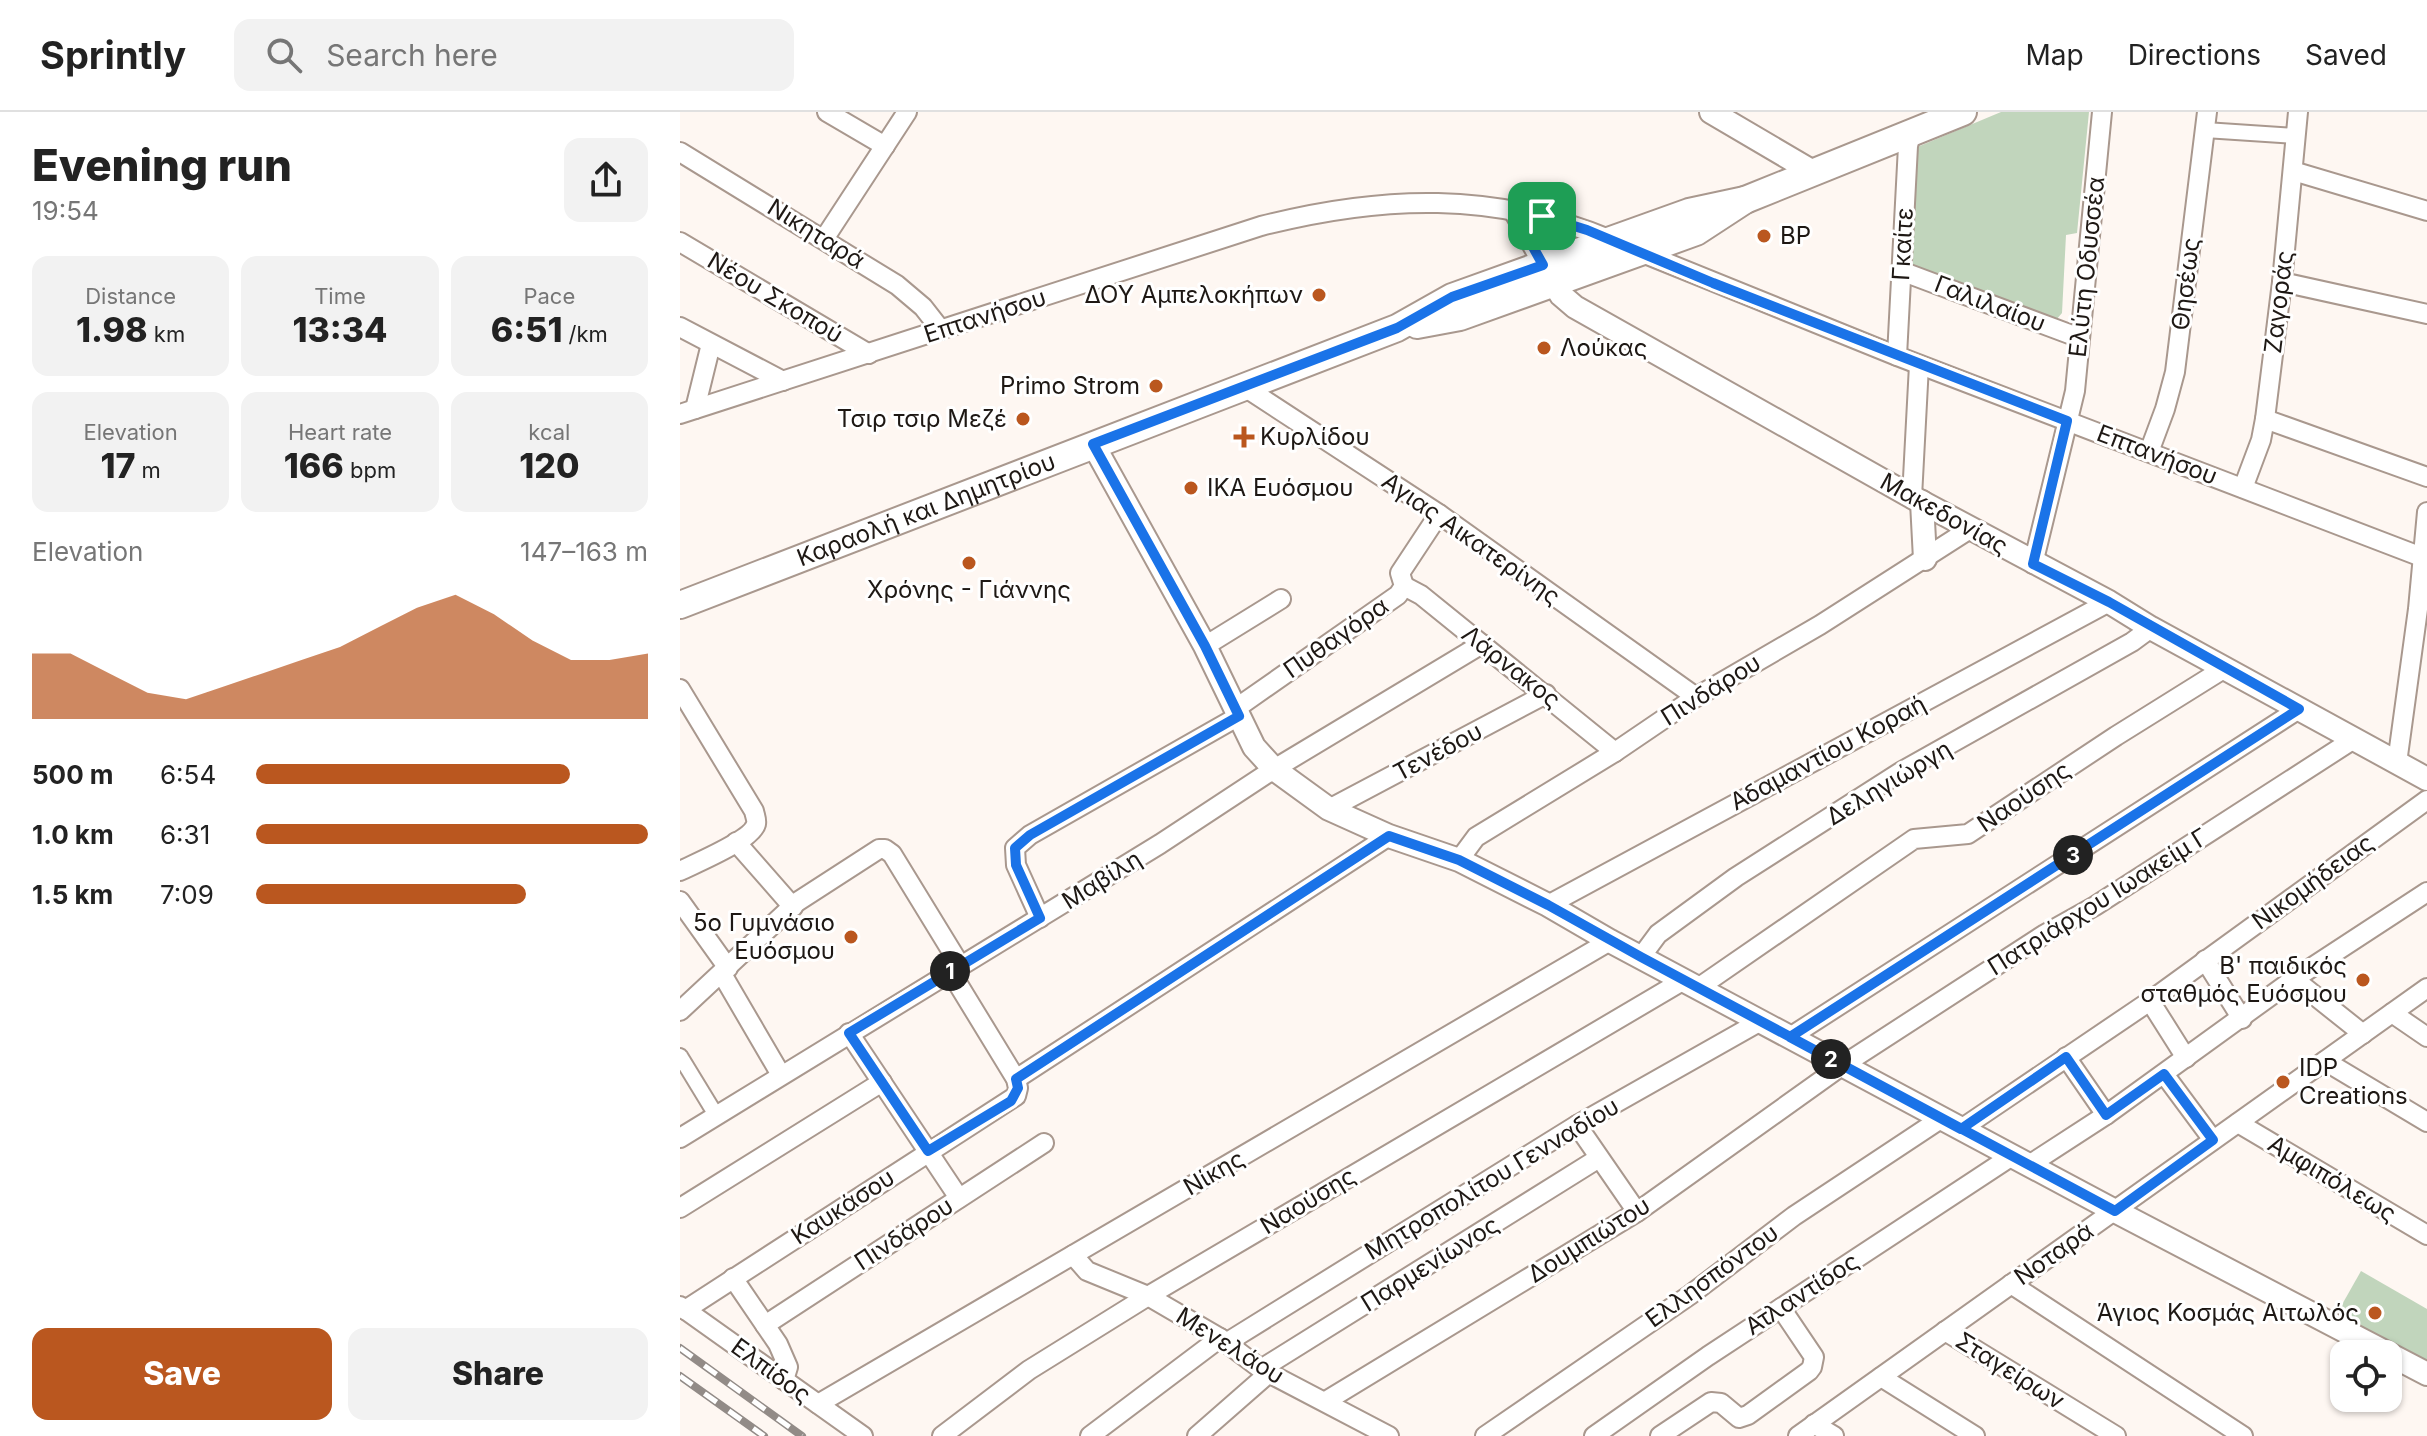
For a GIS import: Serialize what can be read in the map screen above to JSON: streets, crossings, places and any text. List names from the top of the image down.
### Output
{
  "streets": {
    "main road": ["Καραολή και Δημητρίου"],
    "street": [
      "Νικηταρά",
      "Γκαίτε",
      "Ελύτη Οδυσσέα",
      "Θησέως",
      "Νέου Σκοπού",
      "Ζαγοράς",
      "Γαλιλαίου",
      "Επτανήσου",
      "Μακεδονίας",
      "Αγιας Αικατερίνης",
      "Πυθαγόρα",
      "Λάρνακος",
      "Πινδάρου",
      "Τενέδου",
      "Αδαμαντίου Κοραή",
      "Δεληγιώργη",
      "Ναούσης",
      "Μαβίλη",
      "Νικομήδειας",
      "Πατριάρχου Ιωακείμ Γ",
      "Νίκης",
      "Μητροπολίτου Γενναδίου",
      "Αμφιπόλεως",
      "Καυκάσου",
      "Δουμπιώτου",
      "Νοταρά",
      "Παρμενίωνος",
      "Ελλησπόντου",
      "Ατλαντίδος",
      "Μενελάου",
      "Ελπίδος",
      "Σταγείρων"
    ]
  },
  "crossings": [
    ["Νικηταρά", "Επτανήσου"],
    ["Γκαίτε", "Γαλιλαίου"],
    ["Γκαίτε", "Επτανήσου"],
    ["Γκαίτε", "Καραολή και Δημητρίου"],
    ["Ελύτη Οδυσσέα", "Γαλιλαίου"],
    ["Ελύτη Οδυσσέα", "Επτανήσου"],
    ["Ελύτη Οδυσσέα", "Μακεδονίας"],
    ["Θησέως", "Επτανήσου"],
    ["Νέου Σκοπού", "Επτανήσου"],
    ["Ζαγοράς", "Επτανήσου"],
    ["Επτανήσου", "Καραολή και Δημητρίου"],
    ["Καραολή και Δημητρίου", "Μακεδονίας"],
    ["Καραολή και Δημητρίου", "Αγιας Αικατερίνης"],
    ["Μακεδονίας", "Πινδάρου"],
    ["Μακεδονίας", "Αδαμαντίου Κοραή"],
    ["Μακεδονίας", "Δεληγιώργη"],
    ["Μακεδονίας", "Ναούσης"],
    ["Μακεδονίας", "Πατριάρχου Ιωακείμ Γ"],
    ["Αγιας Αικατερίνης", "Πυθαγόρα"],
    ["Αγιας Αικατερίνης", "Πινδάρου"],
    ["Πυθαγόρα", "Λάρνακος"],
    ["Πυθαγόρα", "Μαβίλη"],
    ["Λάρνακος", "Πινδάρου"],
    ["Λάρνακος", "Τενέδου"],
    ["Λάρνακος", "Μαβίλη"],
    ["Ναούσης", "Μενελάου"],
    ["Νικομήδειας", "Ελλησπόντου"],
    ["Πατριάρχου Ιωακείμ Γ", "Δουμπιώτου"],
    ["Νίκης", "Μενελάου"],
    ["Νίκης", "Ελπίδος"],
    ["Μητροπολίτου Γενναδίου", "Μενελάου"],
    ["Αμφιπόλεως", "Νοταρά"],
    ["Καυκάσου", "Ελπίδος"],
    ["Δουμπιώτου", "Μενελάου"],
    ["Νοταρά", "Σταγείρων"],
    ["Παρμενίωνος", "Μενελάου"]
  ],
  "places": {
    "other": [
      "BP",
      "ΔΟΥ Αμπελοκήπων",
      "Λούκας",
      "Primo Strom",
      "Τσιρ τσιρ Μεζέ",
      "ΙΚΑ Ευόσμου",
      "Χρόνης - Γιάννης",
      "5ο Γυμνάσιο Ευόσμου",
      "Β' παιδικός σταθμός Ευόσμου",
      "IDP Creations",
      "Άγιος Κοσμάς Αιτωλός"
    ],
    "health": ["Κυρλίδου"]
  },
  "page": {
    "header": "Sprintly",
    "search": "Search here",
    "nav": ["Map", "Directions", "Saved"],
    "heading": ["Evening run", "19:54"],
    "stats": [
      ["Distance", "1.98 km"],
      ["Time", "13:34"],
      ["Pace", "6:51 /km"],
      ["Elevation", "17 m"],
      ["Heart rate", "166 bpm"],
      ["kcal", "120"]
    ],
    "chart": ["Elevation", "147–163 m"],
    "list": [
      {
        "name": "500 m",
        "note": "6:54"
      },
      {
        "name": "1.0 km",
        "note": "6:31"
      },
      {
        "name": "1.5 km",
        "note": "7:09"
      }
    ],
    "pins": ["3", "1", "2"],
    "buttons": ["Save", "Share"]
  }
}
